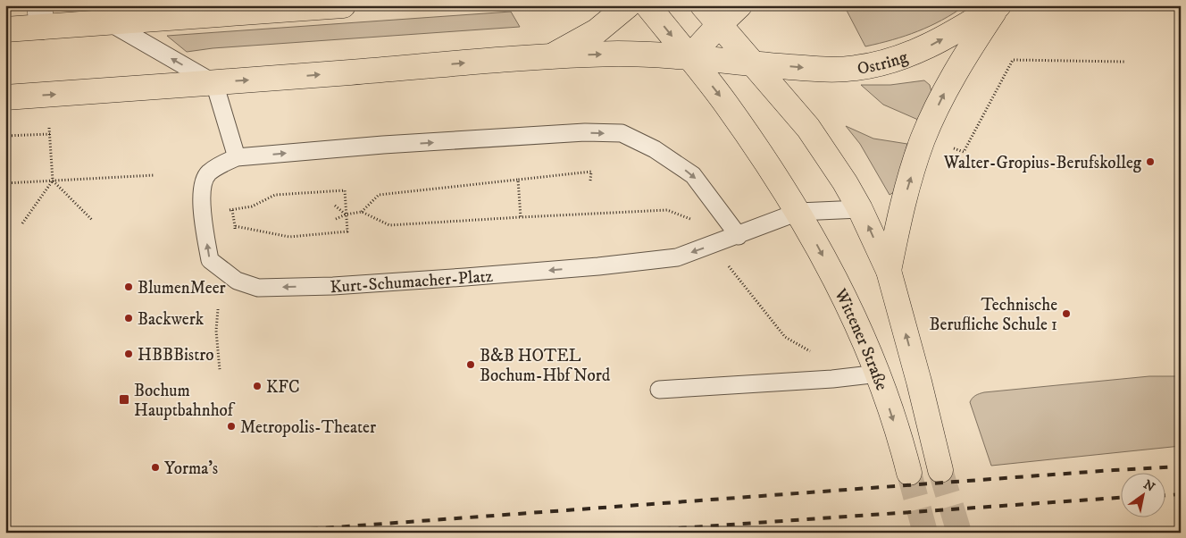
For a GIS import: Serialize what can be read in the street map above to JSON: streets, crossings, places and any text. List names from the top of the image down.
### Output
{
  "streets": {
    "main road": ["Ostring", "Wittener Straße"],
    "lane": ["Kurt-Schumacher-Platz"]
  },
  "crossings": [
    ["Kurt-Schumacher-Platz", "Wittener Straße"]
  ],
  "one_way": ["Ostring"],
  "places": {
    "other": [
      "Walter-Gropius-Berufskolleg",
      "BlumenMeer",
      "Technische Berufliche Schule 1",
      "Backwerk",
      "HBBBistro",
      "B&B HOTEL Bochum-Hbf Nord",
      "KFC",
      "Metropolis-Theater",
      "Yorma’s"
    ],
    "transit": ["Bochum Hauptbahnhof"]
  },
  "north": "top right"
}
